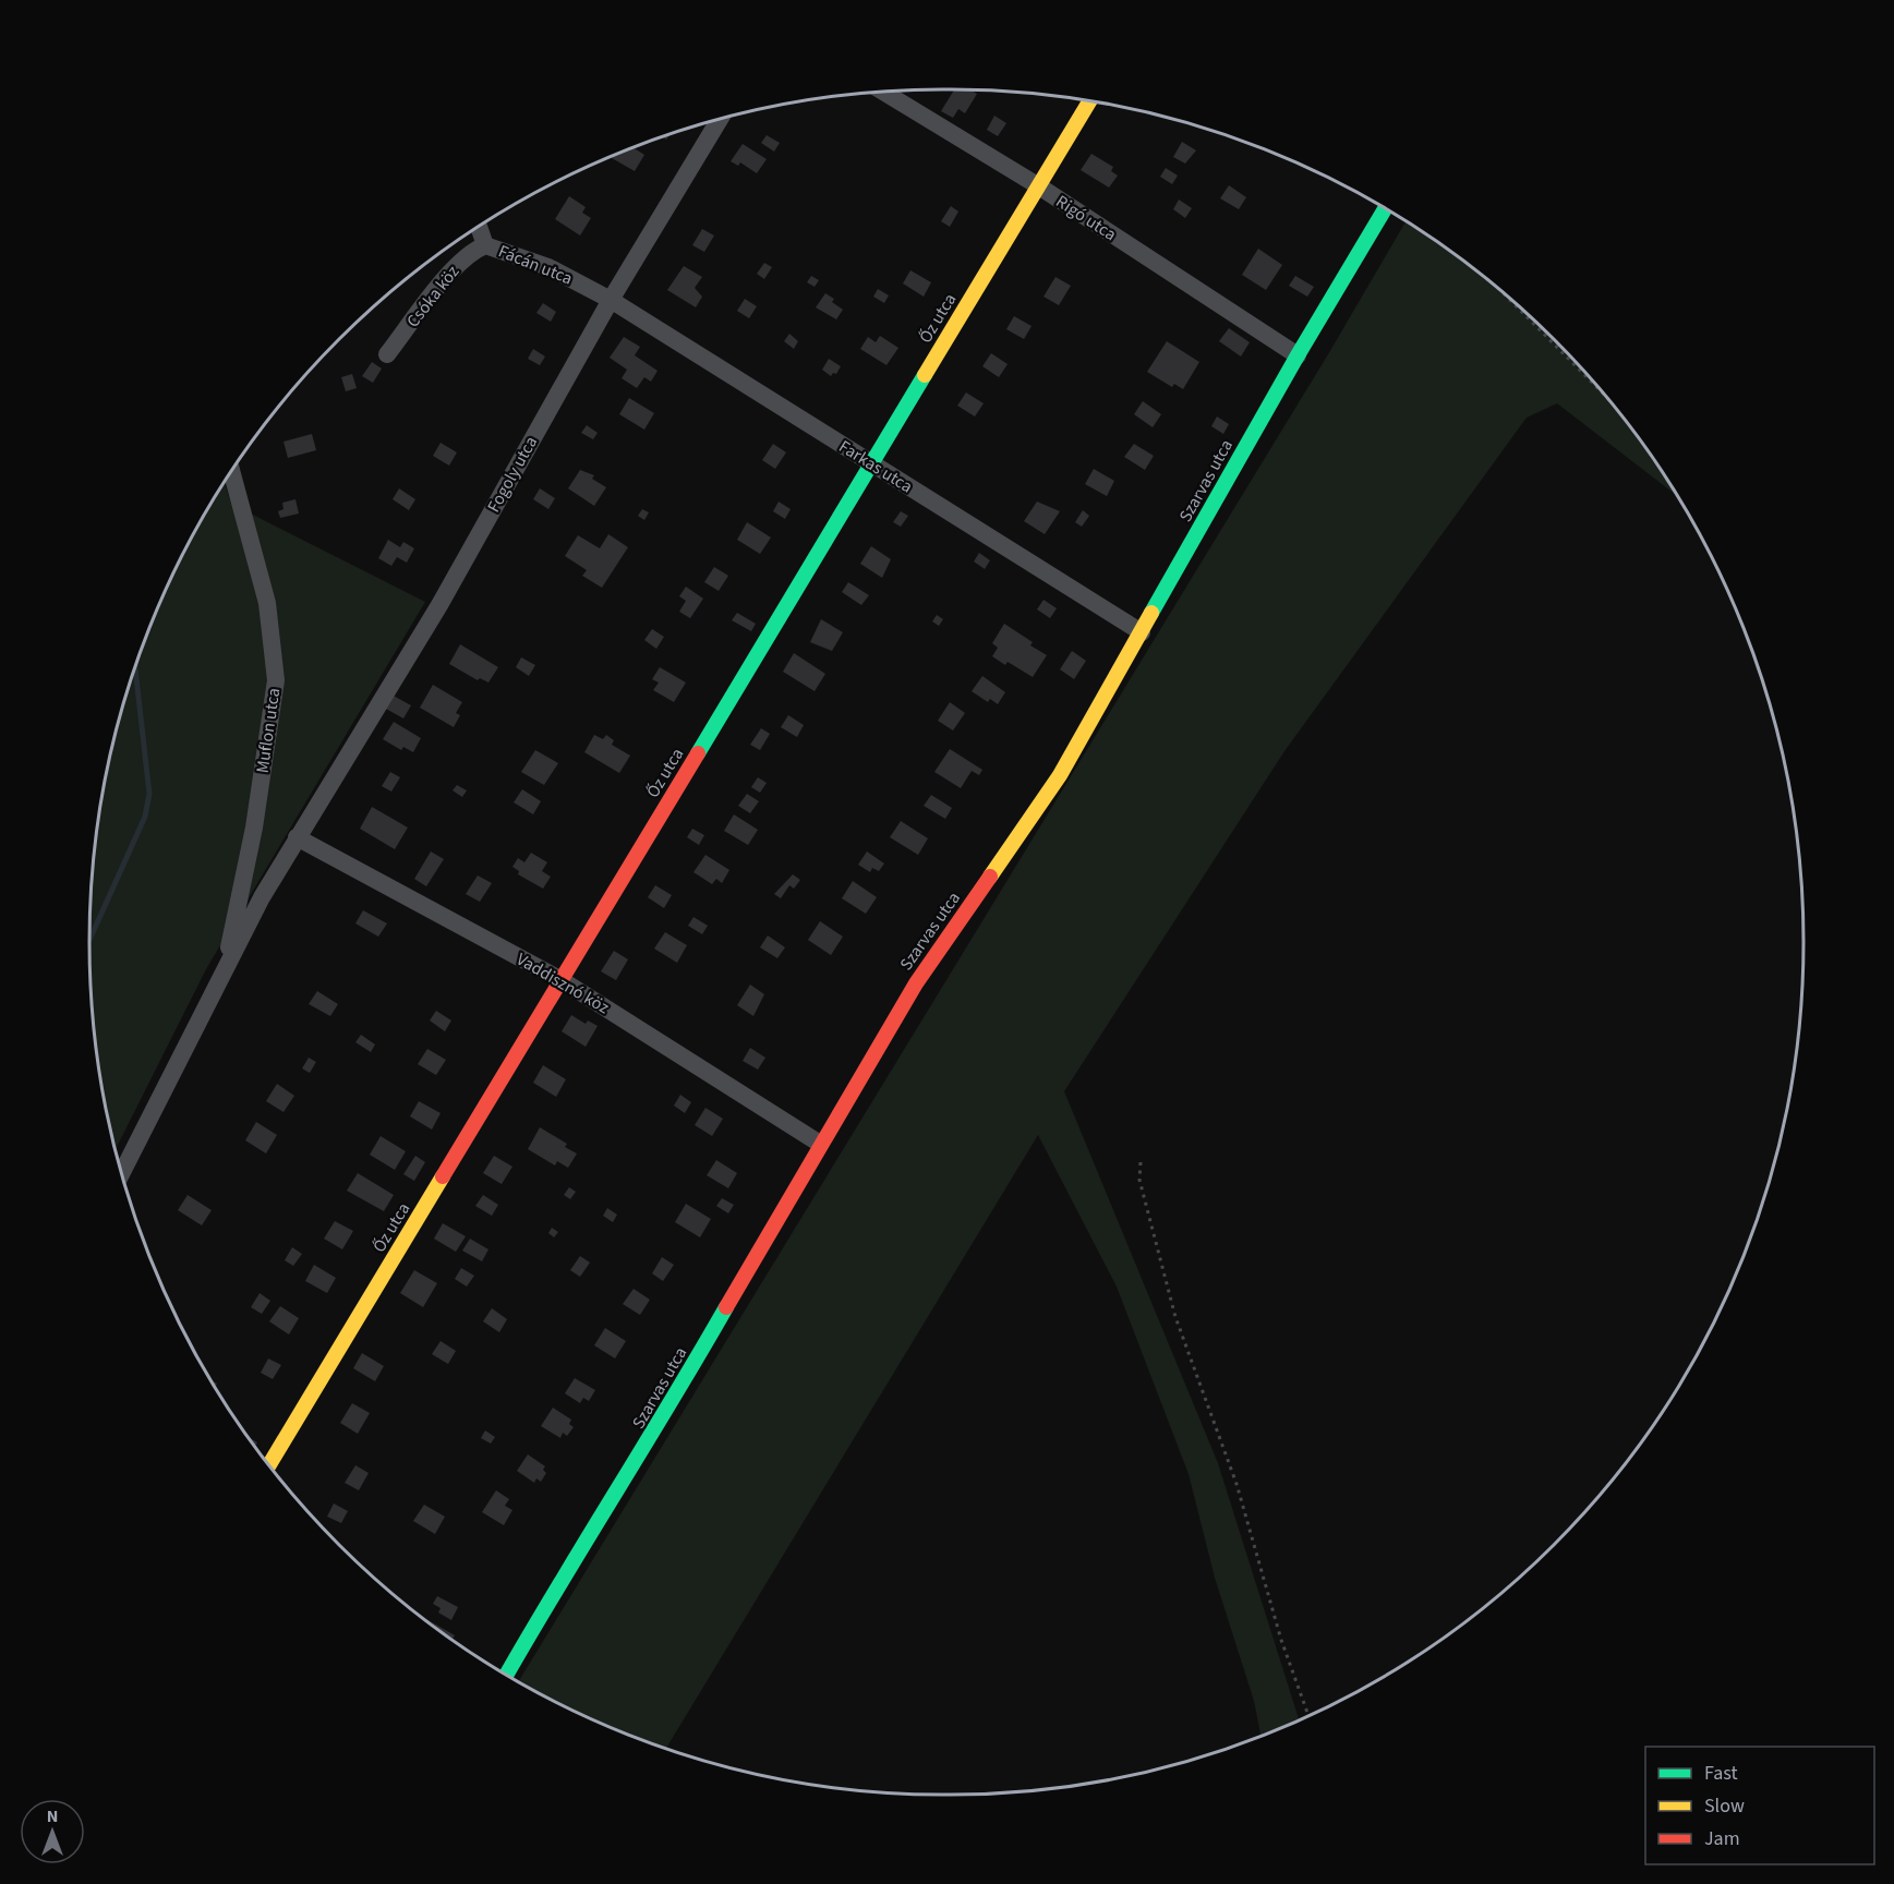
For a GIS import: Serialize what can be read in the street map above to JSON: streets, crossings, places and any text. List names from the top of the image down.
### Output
{
  "streets": {
    "street": [
      "Rigó utca",
      "Fácán utca",
      "Csóka köz",
      "Őz utca",
      "Farkas utca",
      "Fogoly utca",
      "Szarvas utca",
      "Muflon utca",
      "Vaddisznó köz"
    ]
  },
  "crossings": [
    ["Rigó utca", "Őz utca"],
    ["Rigó utca", "Szarvas utca"],
    ["Fácán utca", "Csóka köz"],
    ["Fácán utca", "Farkas utca"],
    ["Fácán utca", "Fogoly utca"],
    ["Őz utca", "Farkas utca"],
    ["Őz utca", "Vaddisznó köz"],
    ["Farkas utca", "Fogoly utca"],
    ["Farkas utca", "Szarvas utca"],
    ["Fogoly utca", "Muflon utca"],
    ["Fogoly utca", "Vaddisznó köz"],
    ["Szarvas utca", "Vaddisznó köz"],
    ["Muflon utca", "Vaddisznó köz"]
  ],
  "legend": ["Fast", "Slow", "Jam"],
  "north": "top"
}
